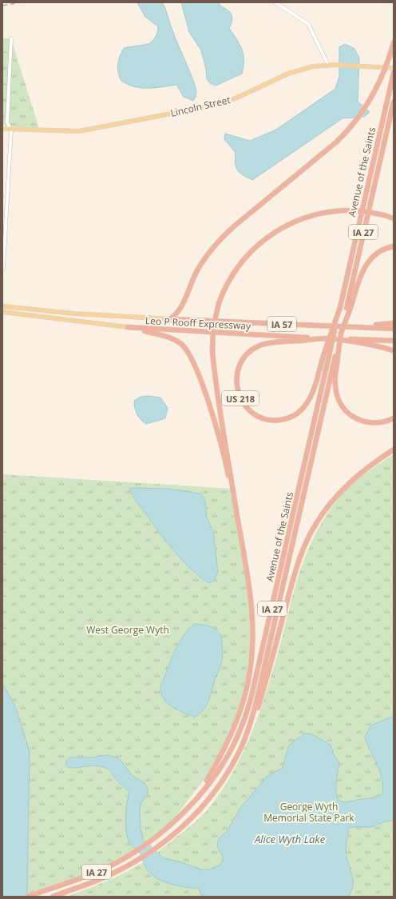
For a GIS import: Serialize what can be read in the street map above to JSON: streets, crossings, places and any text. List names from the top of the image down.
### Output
{
  "streets": {
    "highway": [
      "Avenue of the Saints",
      "IA 27",
      "Leo P Rooff Expressway",
      "IA 57",
      "US 218"
    ],
    "main road": ["Lincoln Street"]
  },
  "crossings": [
    ["Avenue of the Saints", "US 218"],
    ["Leo P Rooff Expressway", "US 218"]
  ],
  "water": ["Alice Wyth Lake"],
  "parks": ["West George Wyth", "George Wyth Memorial State Park"]
}
